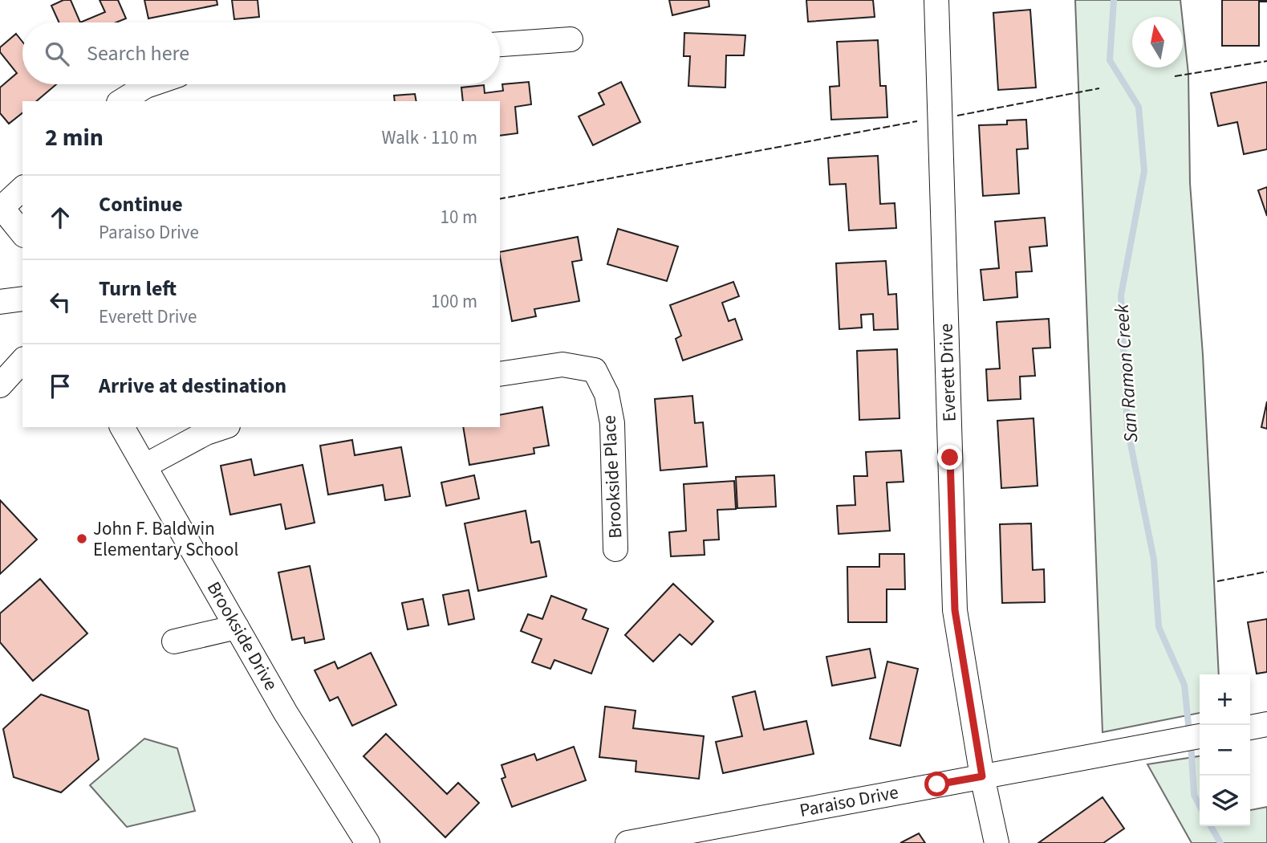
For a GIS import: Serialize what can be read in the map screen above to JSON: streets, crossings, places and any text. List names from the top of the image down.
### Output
{
  "streets": {
    "street": [
      "Everett Drive",
      "Brookside Place",
      "Brookside Drive",
      "Paraiso Drive"
    ]
  },
  "crossings": [
    ["Everett Drive", "Paraiso Drive"]
  ],
  "water": ["San Ramon Creek"],
  "places": ["John F. Baldwin Elementary School"],
  "north": "top",
  "page": {
    "search": "Search here",
    "heading": ["2 min", "Walk · 110 m"],
    "list": [
      ["Continue", "Paraiso Drive", "10 m"],
      ["Turn left", "Everett Drive", "100 m"],
      "Arrive at destination"
    ],
    "map_buttons": ["+", "−"]
  }
}
